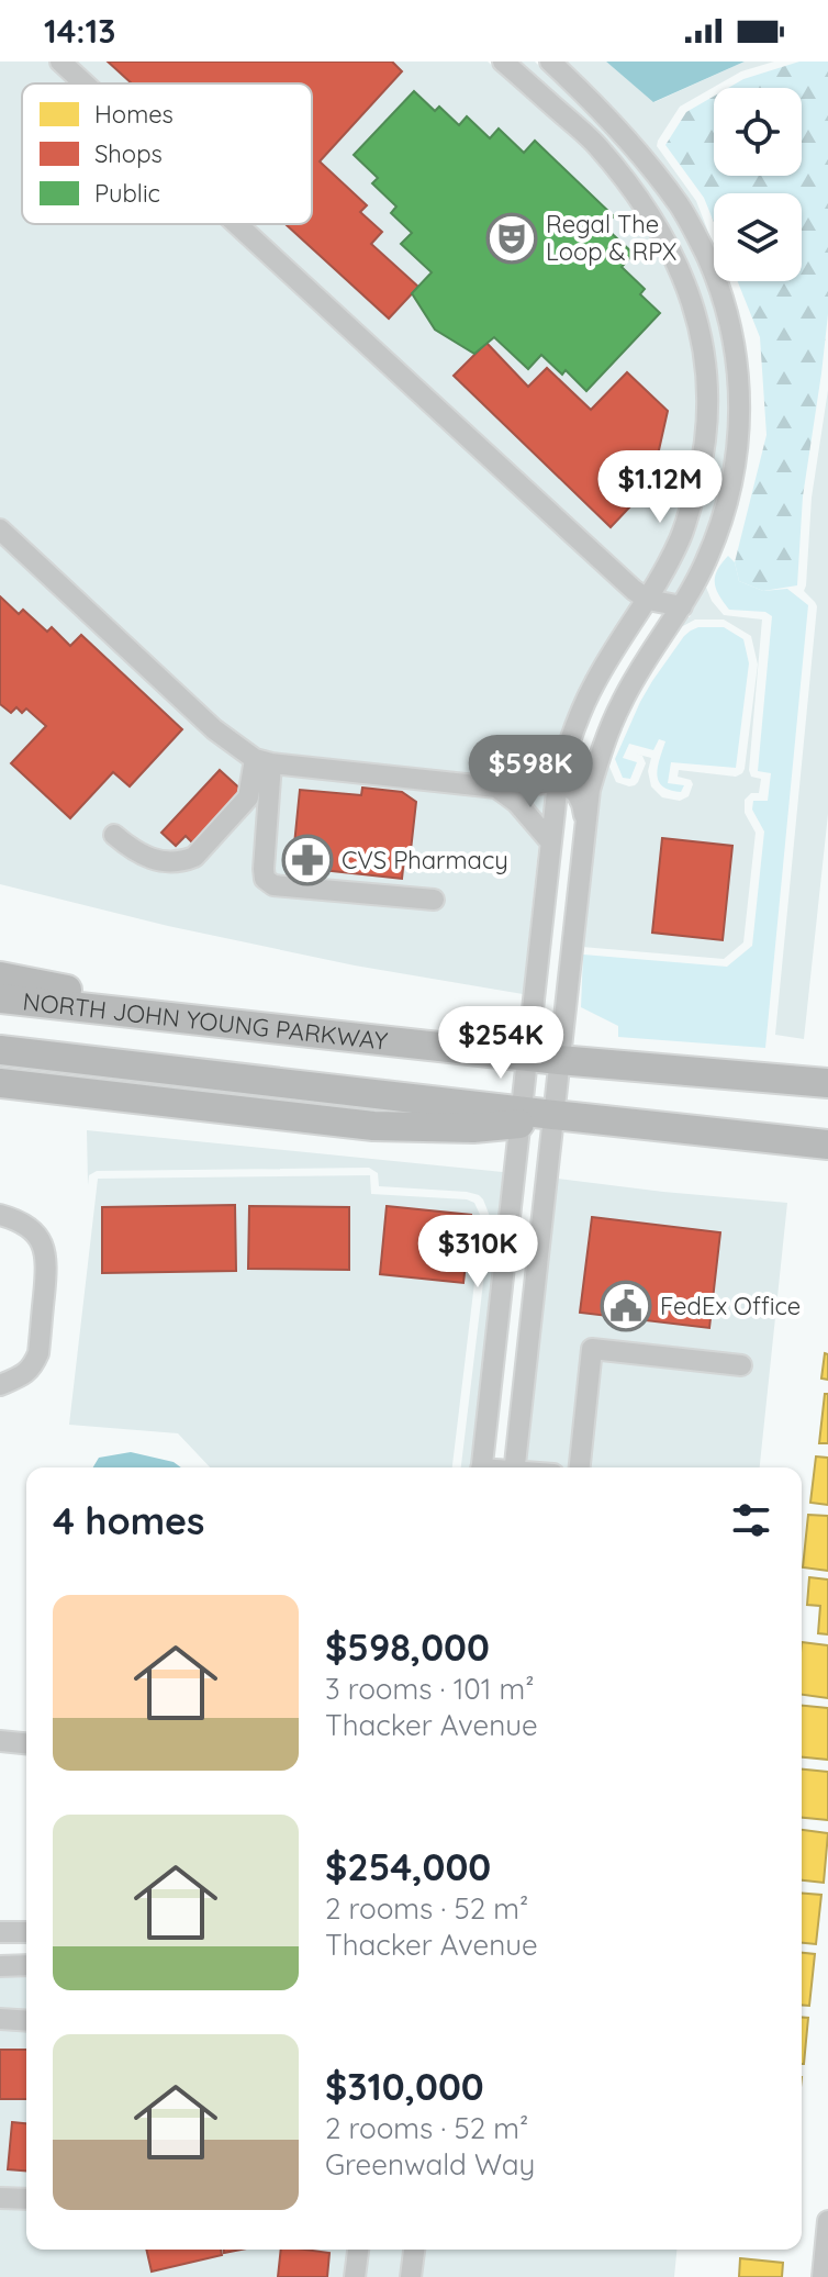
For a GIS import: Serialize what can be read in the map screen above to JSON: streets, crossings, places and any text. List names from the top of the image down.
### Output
{
  "streets": {
    "highway": ["NORTH JOHN YOUNG PARKWAY"]
  },
  "places": {
    "theatre": ["Regal The Loop & RPX"],
    "pharmacy": ["CVS Pharmacy"],
    "public building": ["FedEx Office"]
  },
  "legend": ["Homes", "Shops", "Public"],
  "page": {
    "status": "14:13",
    "price": [
      "$1.12M",
      "$598K",
      "$254K",
      "$310K"
    ],
    "heading": "4 homes",
    "list": [
      {
        "name": "$598,000",
        "note": "3 rooms · 101 m² · Thacker Avenue"
      },
      {
        "name": "$254,000",
        "note": "2 rooms · 52 m² · Thacker Avenue"
      },
      {
        "name": "$310,000",
        "note": "2 rooms · 52 m² · Greenwald Way"
      }
    ]
  }
}
